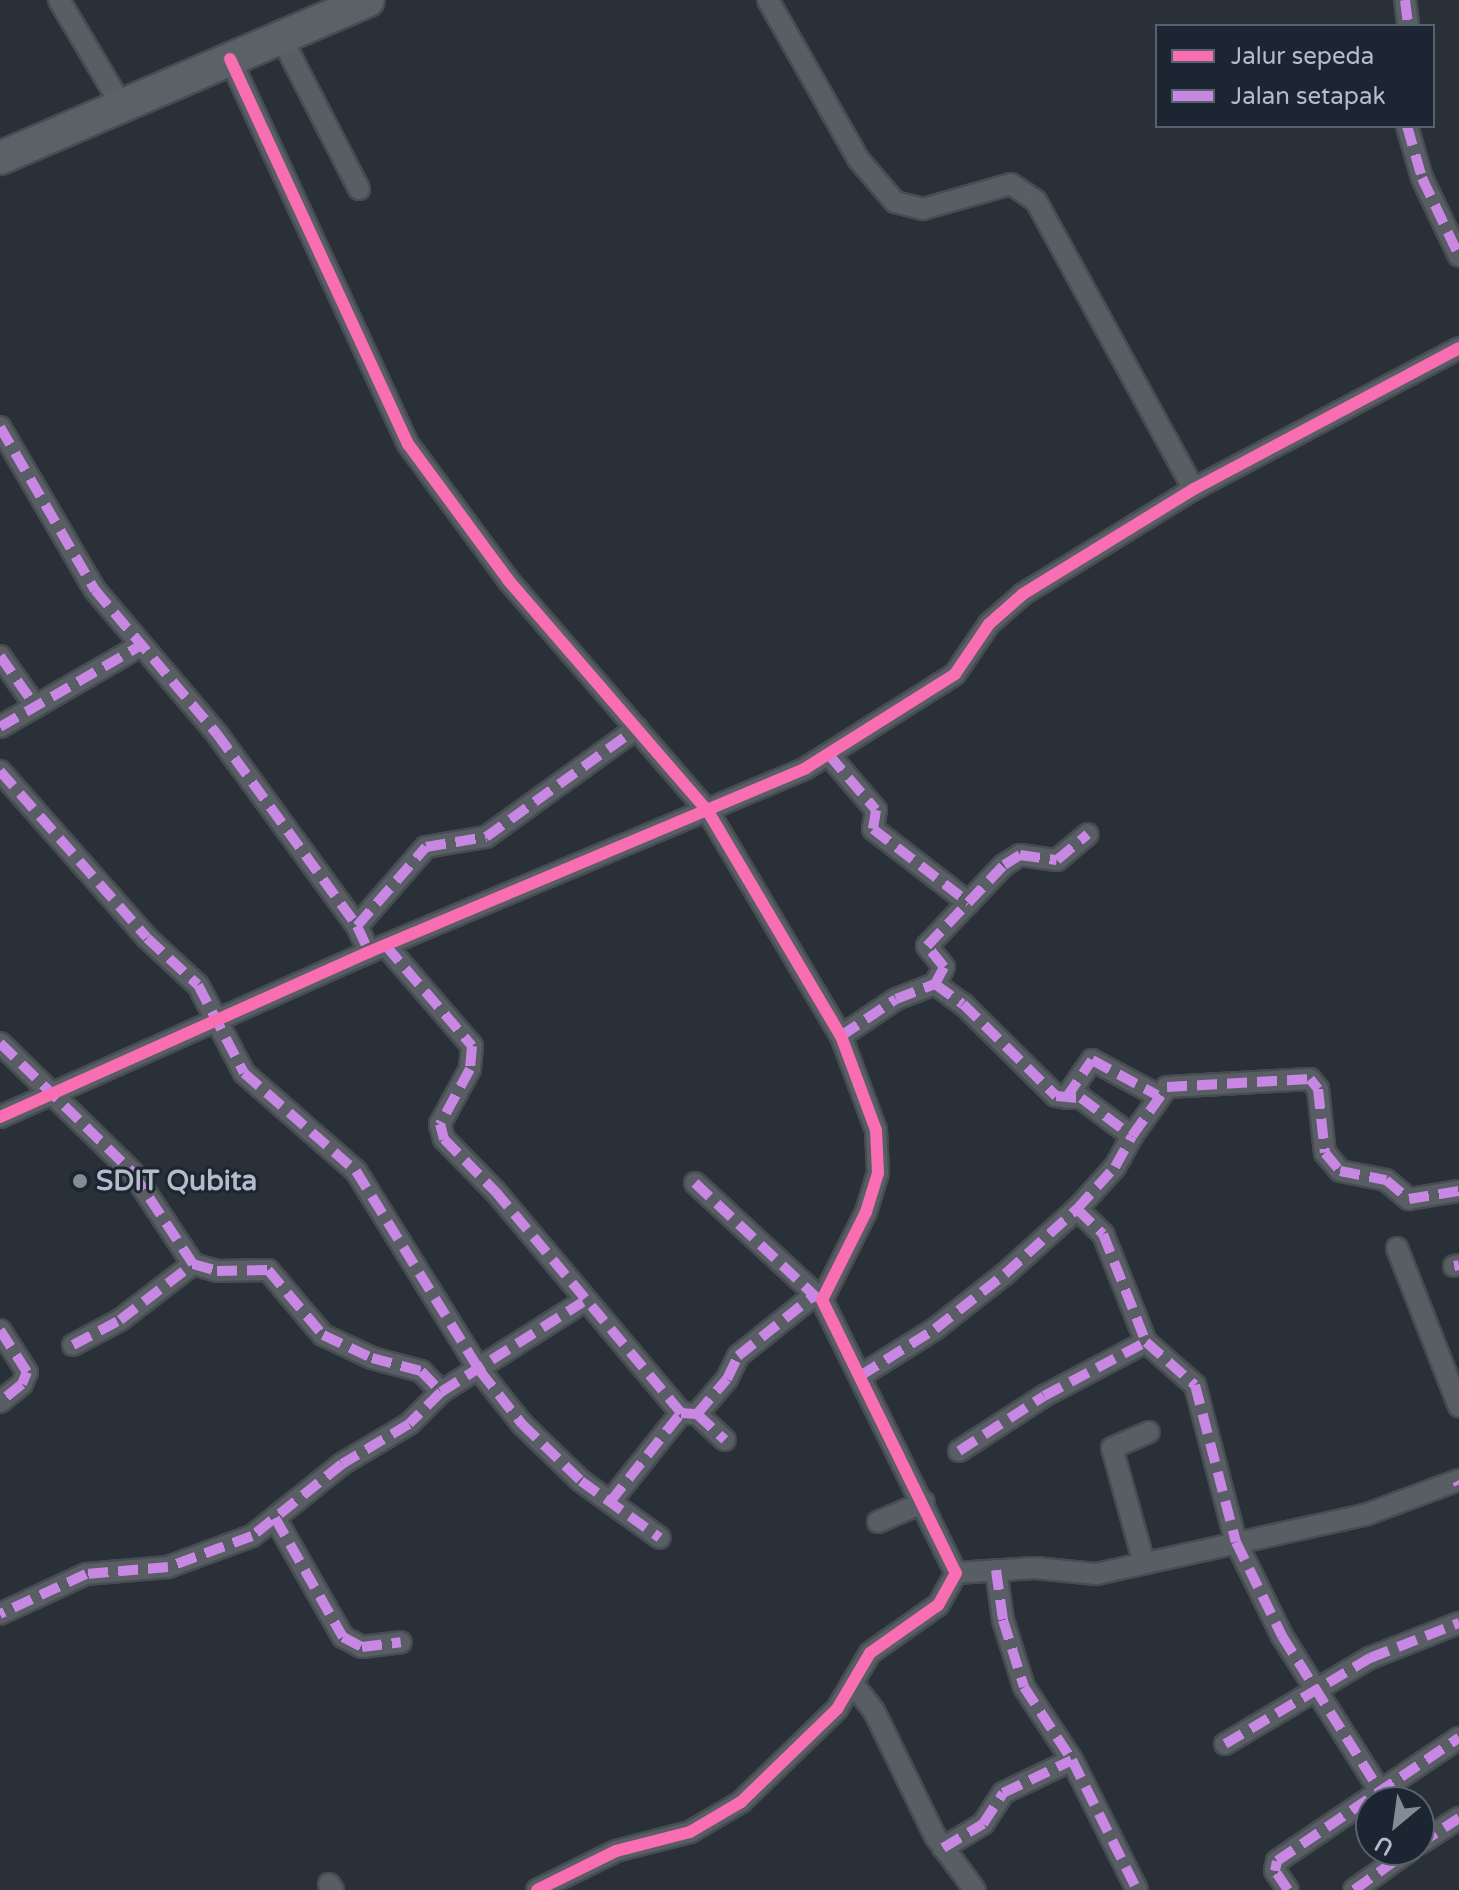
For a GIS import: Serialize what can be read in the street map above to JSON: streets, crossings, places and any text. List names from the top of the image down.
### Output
{
  "places": ["SDIT Qubita"],
  "legend": ["Jalur sepeda", "Jalan setapak"],
  "north": "bottom left"
}
